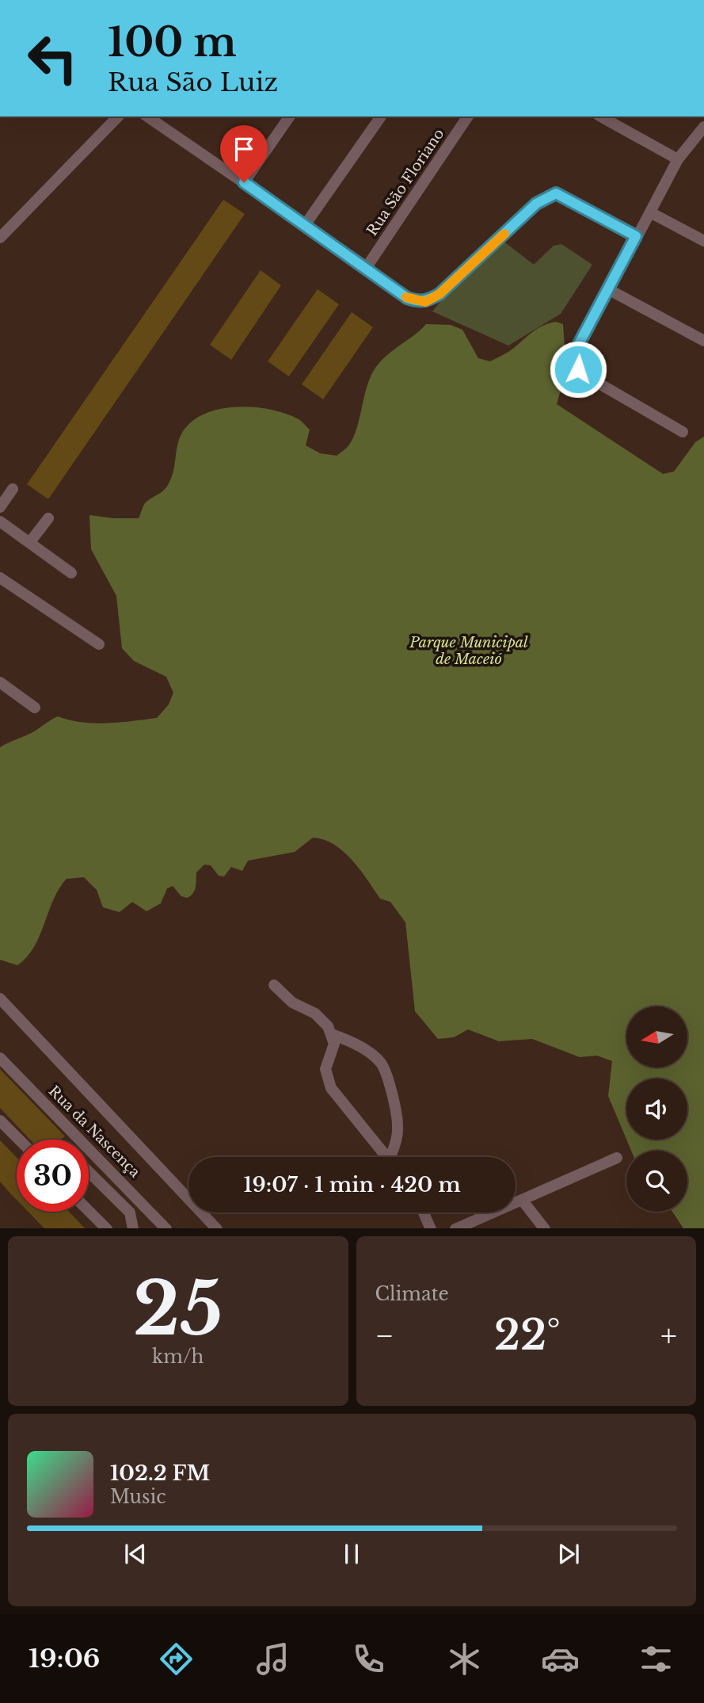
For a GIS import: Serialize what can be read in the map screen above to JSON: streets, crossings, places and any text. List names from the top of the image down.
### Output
{
  "streets": {
    "street": ["Rua São Floriano", "Rua da Nascença"]
  },
  "parks": ["Parque Municipal de Maceió"],
  "north": "left",
  "page": {
    "turn": ["100 m", "Rua São Luiz"],
    "limit": "30",
    "trip": "19:07 · 1 min · 420 m",
    "tile": [
      ["25", "km/h"],
      "Climate"
    ],
    "heat": ["−", "22°", "+"],
    "song": ["102.2 FM", "Music"],
    "tabs": "19:06"
  }
}
